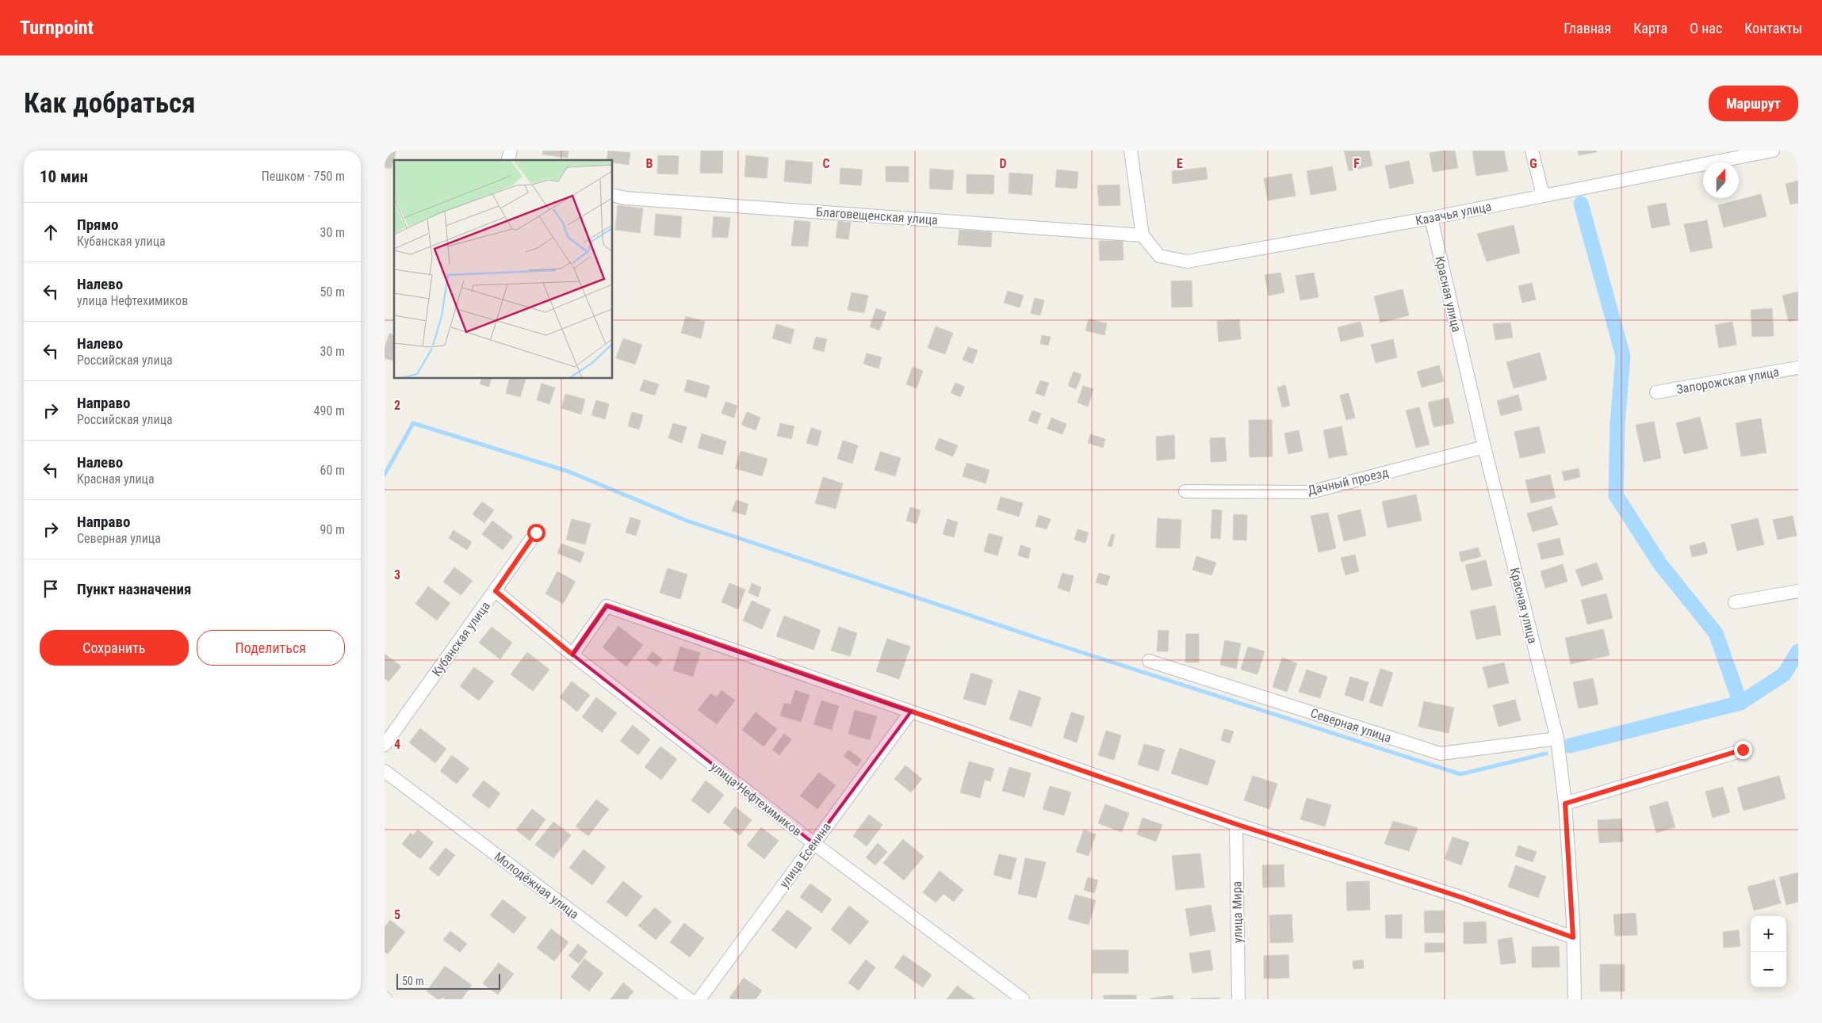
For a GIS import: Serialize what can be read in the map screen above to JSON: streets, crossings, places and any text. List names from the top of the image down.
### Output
{
  "streets": {
    "street": [
      "Казачья улица",
      "Благовещенская улица",
      "Красная улица",
      "Запорожская улица",
      "Дачный проезд",
      "Кубанская улица",
      "Северная улица",
      "улица Нефтехимиков",
      "улица Есенина",
      "Молодёжная улица",
      "улица Мира"
    ]
  },
  "crossings": [
    ["Казачья улица", "Благовещенская улица"],
    ["Казачья улица", "Красная улица"],
    ["Красная улица", "Дачный проезд"],
    ["Красная улица", "Северная улица"],
    ["Кубанская улица", "улица Нефтехимиков"],
    ["улица Нефтехимиков", "улица Есенина"]
  ],
  "scale_bar": "50 m",
  "north": "top",
  "page": {
    "header": "Turnpoint",
    "nav": [
      "Главная",
      "Карта",
      "О нас",
      "Контакты"
    ],
    "buttons": [
      "Маршрут",
      ["Сохранить", "Поделиться"]
    ],
    "title": "Как добраться",
    "heading": ["10 мин", "Пешком · 750 m"],
    "list": [
      ["Прямо", "Кубанская улица", "30 m"],
      ["Налево", "улица Нефтехимиков", "50 m"],
      ["Налево", "Российская улица", "30 m"],
      ["Направо", "Российская улица", "490 m"],
      ["Налево", "Красная улица", "60 m"],
      ["Направо", "Северная улица", "90 m"],
      "Пункт назначения"
    ],
    "map_buttons": ["+", "−"],
    "scale": "50 m"
  },
  "grid": {
    "columns": [
      "B",
      "C",
      "D",
      "E",
      "F",
      "G"
    ],
    "rows": [
      "2",
      "3",
      "4",
      "5"
    ]
  }
}
